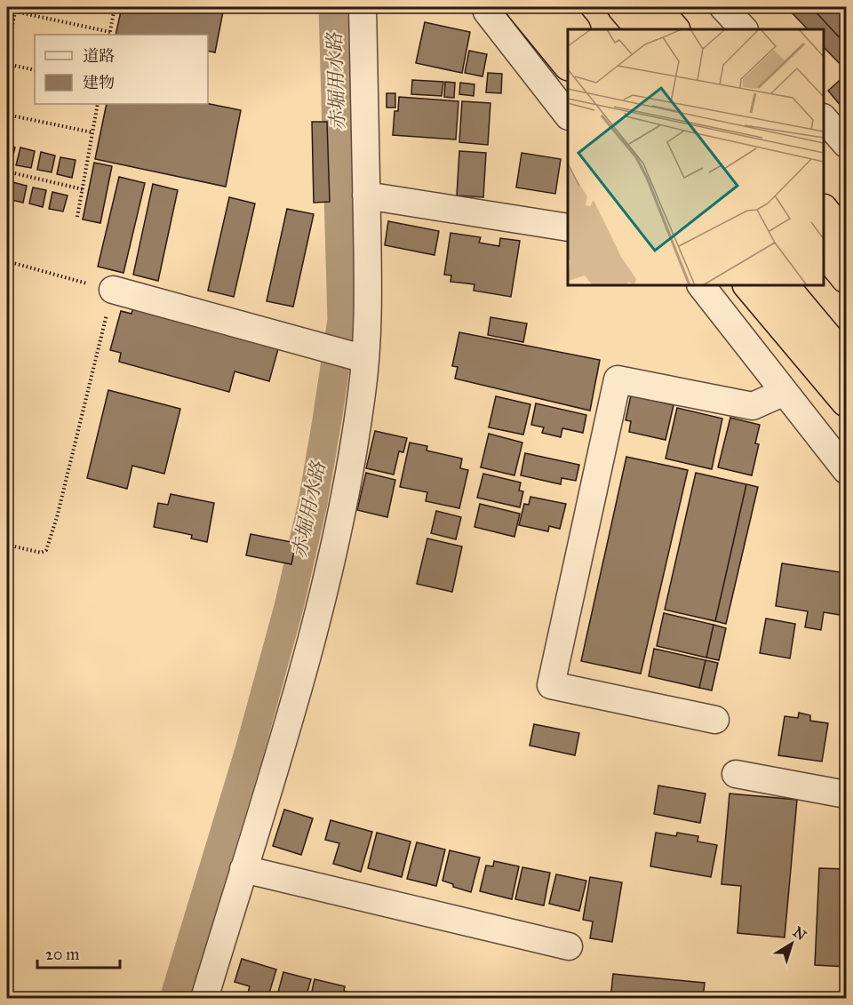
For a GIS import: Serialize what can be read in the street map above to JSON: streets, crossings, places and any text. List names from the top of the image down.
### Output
{
  "water": ["赤堀用水路"],
  "legend": ["道路", "建物"],
  "scale_bar": "20 m",
  "north": "top right"
}
